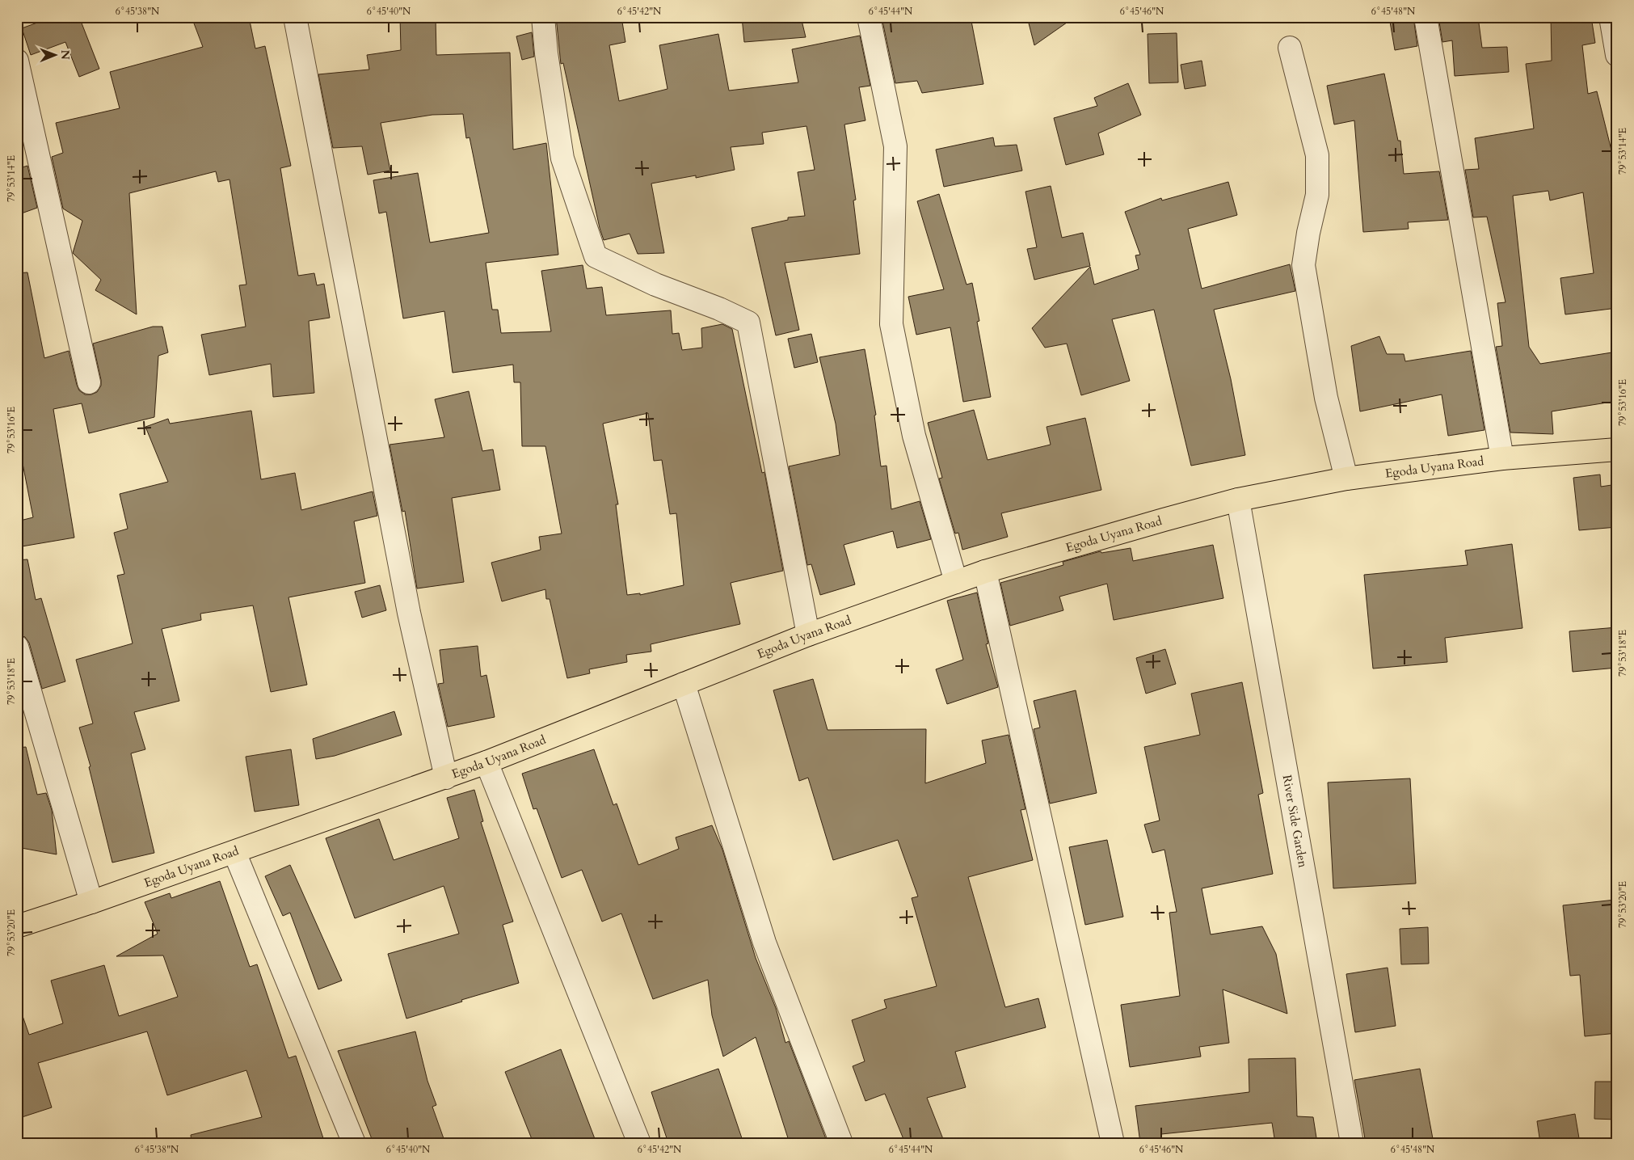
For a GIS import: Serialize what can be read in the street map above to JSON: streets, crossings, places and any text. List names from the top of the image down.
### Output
{
  "streets": {
    "main road": ["Egoda Uyana Road"],
    "street": ["River Side Garden"]
  },
  "crossings": [
    ["Egoda Uyana Road", "River Side Garden"]
  ],
  "north": "right",
  "coordinates": [
    "6°45'38\"N",
    "6°45'40\"N",
    "6°45'42\"N",
    "6°45'44\"N",
    "6°45'46\"N",
    "6°45'48\"N",
    "79°53'14\"E",
    "79°53'16\"E",
    "79°53'18\"E",
    "79°53'20\"E"
  ]
}
